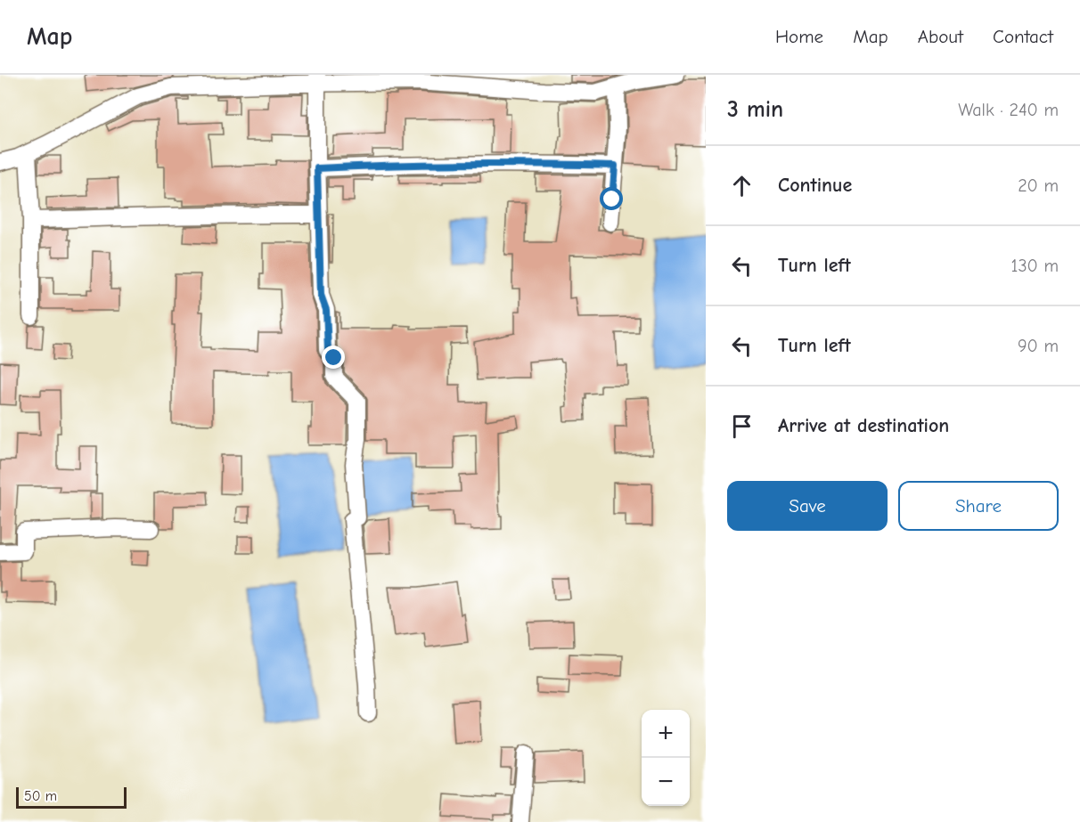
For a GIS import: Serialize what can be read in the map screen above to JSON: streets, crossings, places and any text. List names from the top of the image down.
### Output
{
  "scale_bar": "50 m",
  "page": {
    "header": "Map",
    "nav": [
      "Home",
      "Map",
      "About",
      "Contact"
    ],
    "heading": ["3 min", "Walk · 240 m"],
    "list": [
      ["Continue", "20 m"],
      ["Turn left", "130 m"],
      ["Turn left", "90 m"],
      "Arrive at destination"
    ],
    "buttons": ["Save", "Share"],
    "map_buttons": ["+", "−"],
    "scale": "50 m"
  }
}
